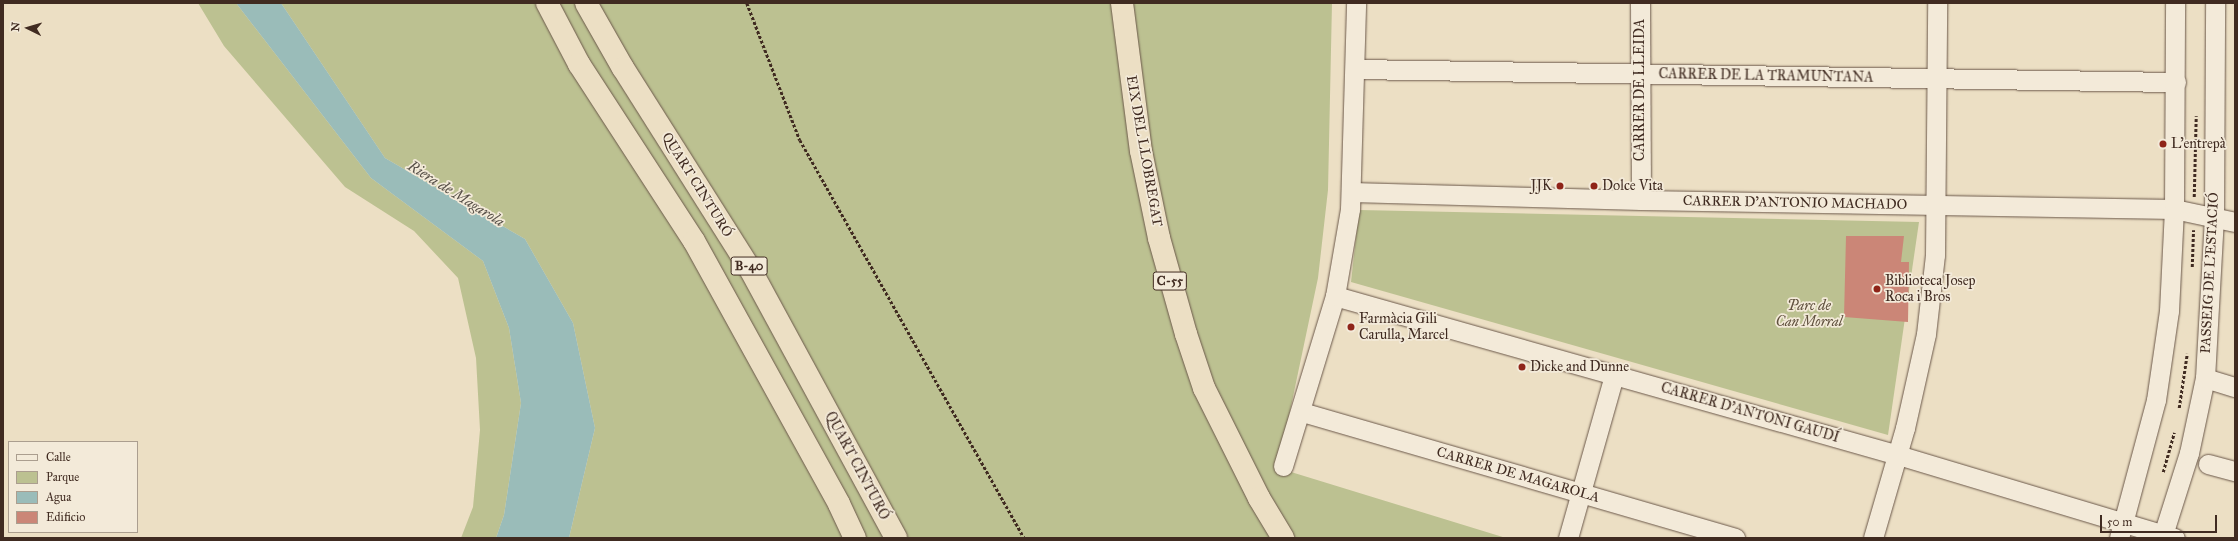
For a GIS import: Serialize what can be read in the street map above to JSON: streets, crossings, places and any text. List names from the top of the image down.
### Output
{
  "streets": {
    "highway": [
      "EIX DEL LLOBREGAT",
      "QUART CINTURÓ",
      "B-40",
      "C-55"
    ],
    "street": [
      "CARRER DE LA TRAMUNTANA",
      "CARRER DE LLEIDA",
      "CARRER D'ANTONIO MACHADO",
      "PASSEIG DE L'ESTACIÓ",
      "CARRER D'ANTONI GAUDÍ",
      "CARRER DE MAGAROLA"
    ]
  },
  "crossings": [
    ["CARRER DE LA TRAMUNTANA", "CARRER DE LLEIDA"],
    ["CARRER DE LLEIDA", "CARRER D'ANTONIO MACHADO"],
    ["CARRER D'ANTONIO MACHADO", "PASSEIG DE L'ESTACIÓ"],
    ["PASSEIG DE L'ESTACIÓ", "CARRER D'ANTONI GAUDÍ"]
  ],
  "water": ["Riera de Magarola"],
  "parks": ["Parc de Can Morral"],
  "places": [
    "L'entrepà",
    "JJK",
    "Dolce Vita",
    "Biblioteca Josep Roca i Bros",
    "Farmàcia Gili Carulla, Marcel",
    "Dicke and Dunne"
  ],
  "legend": [
    "Calle",
    "Parque",
    "Agua",
    "Edificio"
  ],
  "scale_bar": "50 m",
  "north": "left"
}
